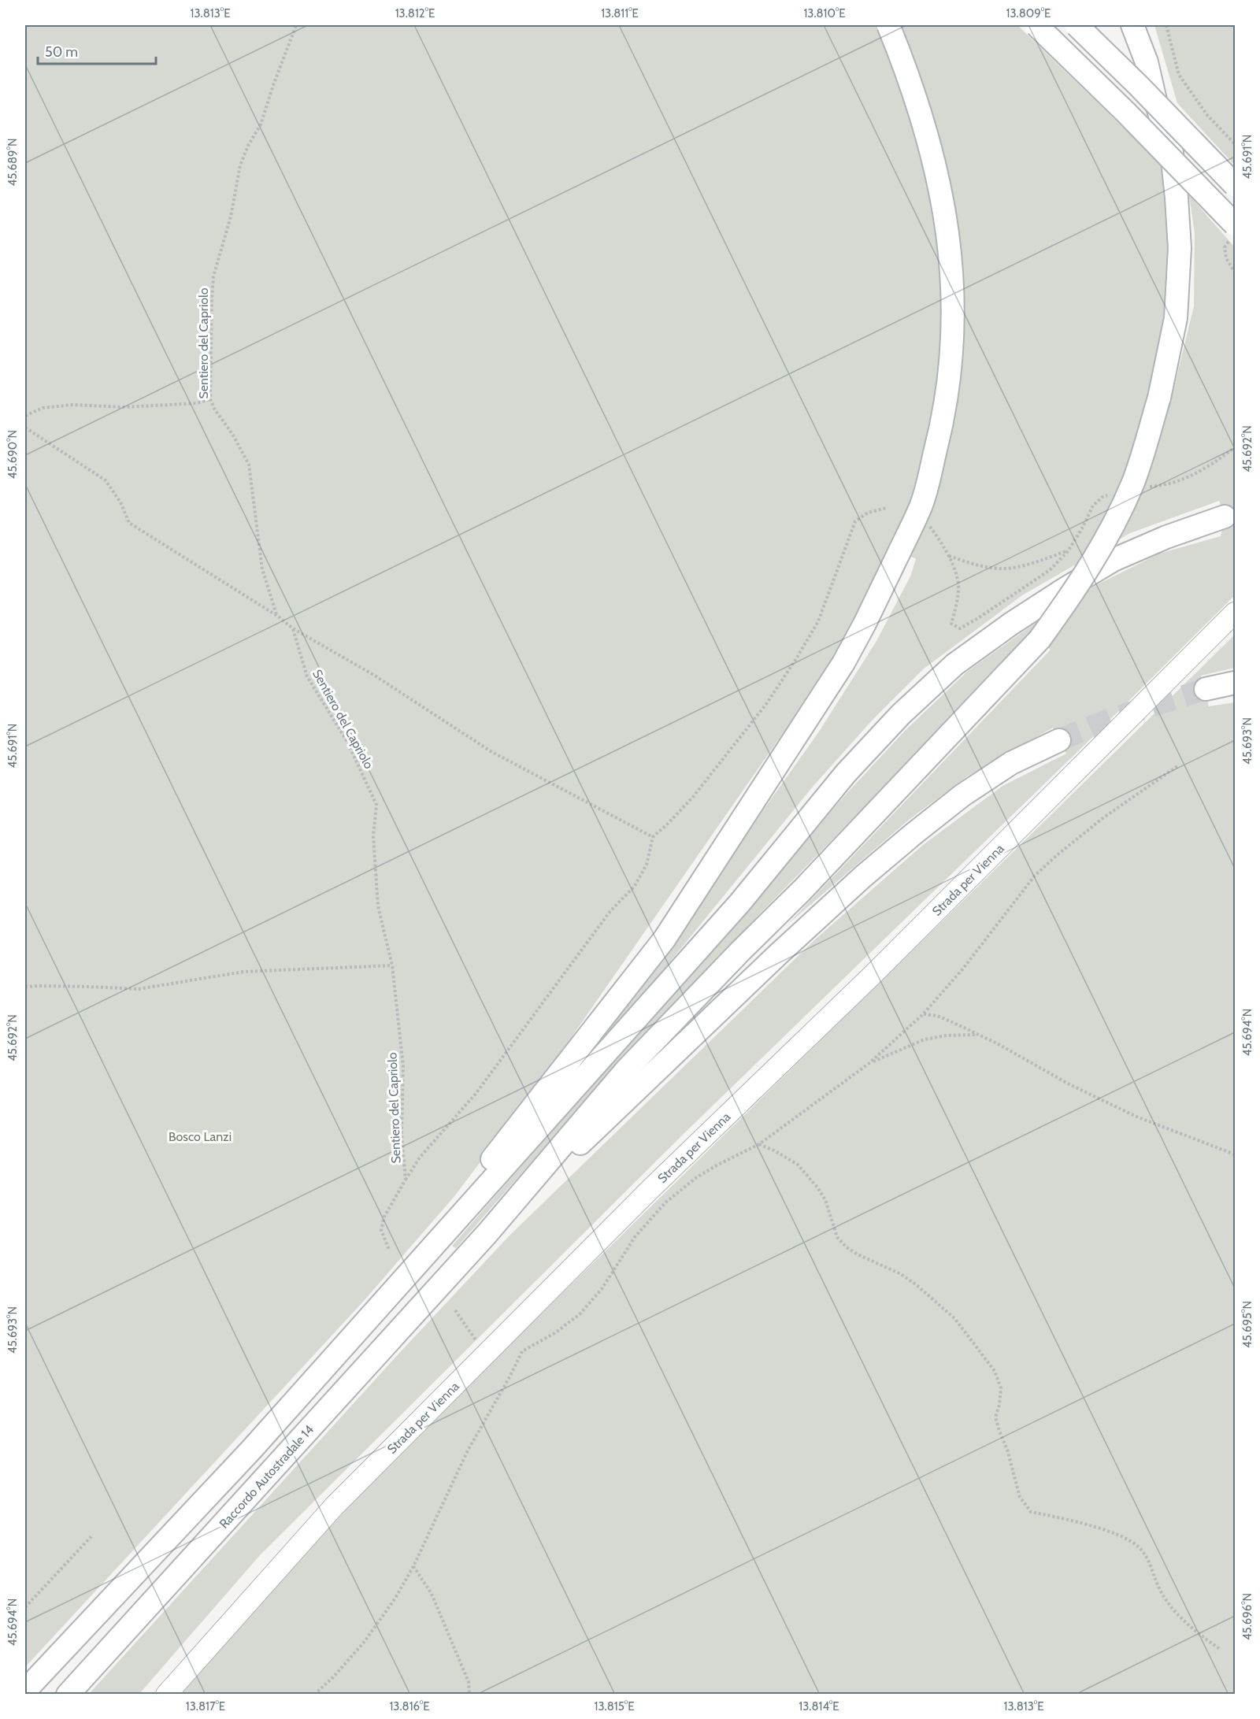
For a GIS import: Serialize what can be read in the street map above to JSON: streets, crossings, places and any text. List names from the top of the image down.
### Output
{
  "streets": {
    "highway": ["Raccordo Autostradale 14"],
    "main road": ["Strada per Vienna"],
    "path": ["Sentiero del Capriolo"]
  },
  "parks": ["Bosco Lanzi"],
  "scale_bar": "50 m",
  "coordinates": [
    "13.813°E",
    "13.812°E",
    "13.811°E",
    "13.810°E",
    "13.809°E",
    "45.691°N",
    "45.689°N",
    "45.692°N",
    "45.690°N",
    "45.693°N",
    "45.694°N",
    "45.695°N",
    "45.696°N",
    "13.817°E",
    "13.816°E",
    "13.815°E",
    "13.814°E"
  ]
}
